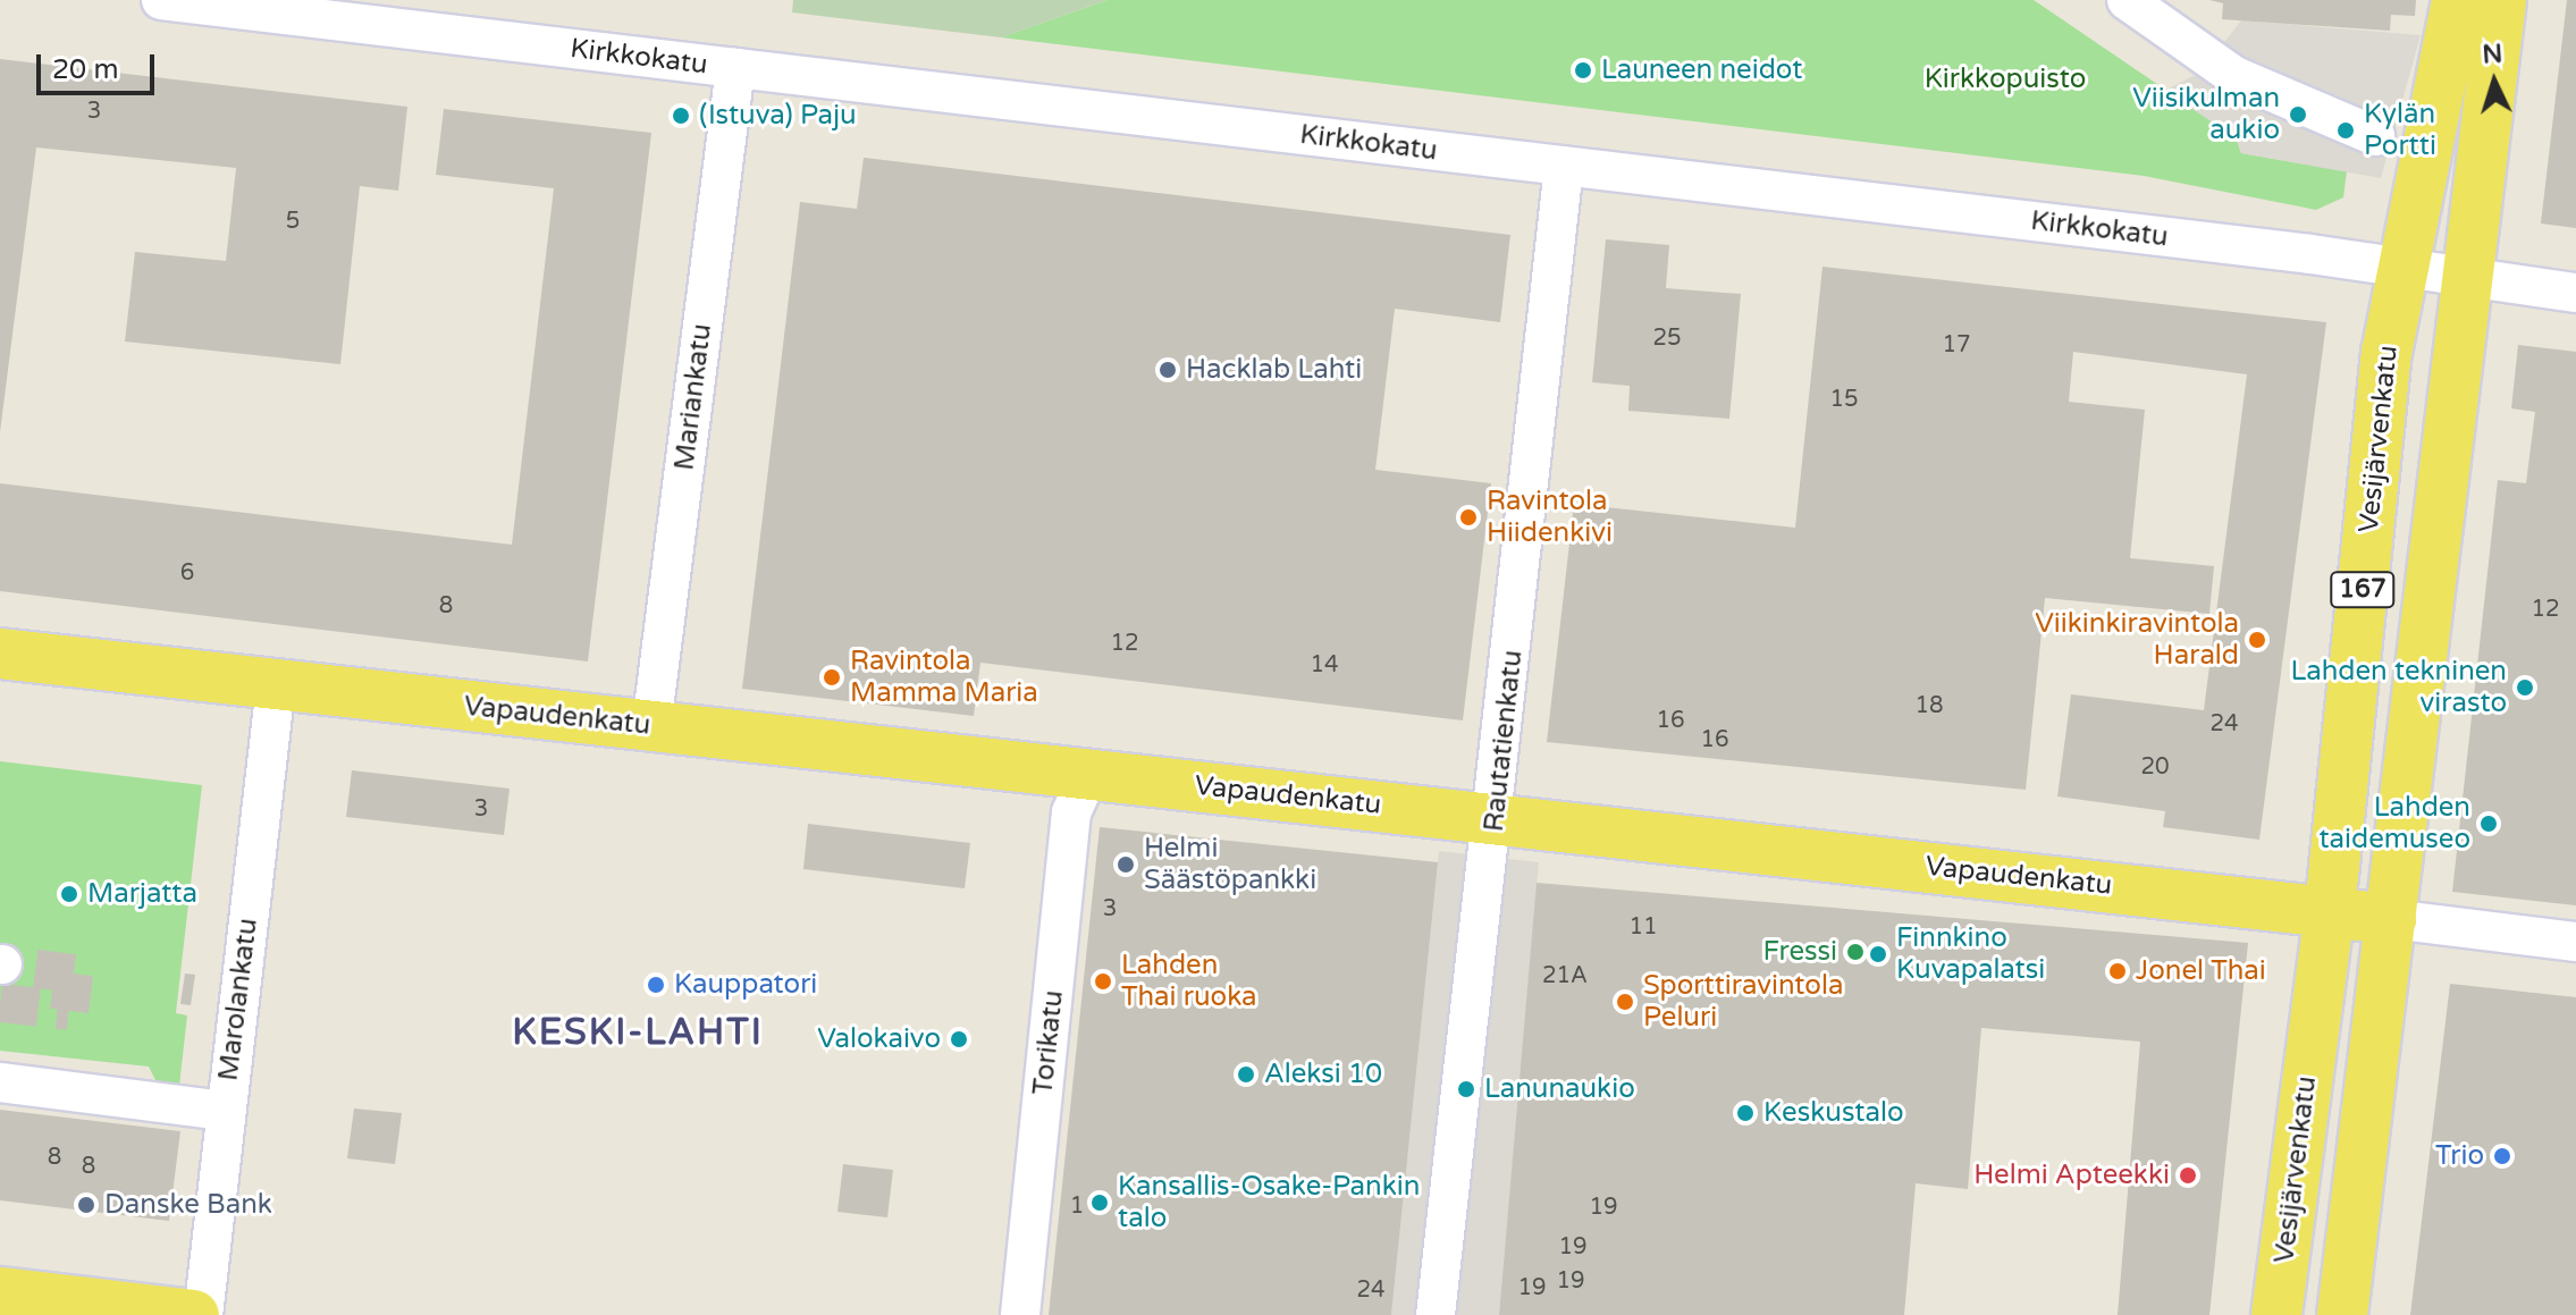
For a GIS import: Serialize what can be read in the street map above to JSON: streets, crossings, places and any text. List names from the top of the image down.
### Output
{
  "streets": {
    "main road": ["Vesijärvenkatu", "167", "Vapaudenkatu"],
    "street": [
      "Kirkkokatu",
      "Mariankatu",
      "Rautatienkatu",
      "Marolankatu",
      "Torikatu"
    ]
  },
  "crossings": [
    ["Kirkkokatu", "Mariankatu"],
    ["Kirkkokatu", "Vesijärvenkatu"],
    ["Kirkkokatu", "167"],
    ["Kirkkokatu", "Rautatienkatu"],
    ["Mariankatu", "Vapaudenkatu"],
    ["Vesijärvenkatu", "Vapaudenkatu"],
    ["167", "Vapaudenkatu"],
    ["Vapaudenkatu", "Rautatienkatu"],
    ["Vapaudenkatu", "Marolankatu"],
    ["Vapaudenkatu", "Torikatu"]
  ],
  "districts": ["KESKI-LAHTI"],
  "parks": ["Kirkkopuisto"],
  "places": [
    "Launeen neidot",
    "Viisikulman aukio",
    "(Istuva) Paju",
    "Kylän Portti",
    "Hacklab Lahti",
    "Ravintola Hiidenkivi",
    "Viikinkiravintola Harald",
    "Ravintola Mamma Maria",
    "Lahden tekninen virasto",
    "Lahden taidemuseo",
    "Helmi Säästöpankki",
    "Marjatta",
    "Fressi",
    "Finnkino Kuvapalatsi",
    "Jonel Thai",
    "Lahden Thai ruoka",
    "Kauppatori",
    "Sporttiravintola Peluri",
    "Valokaivo",
    "Aleksi 10",
    "Lanunaukio",
    "Keskustalo",
    "Trio",
    "Helmi Apteekki",
    "Kansallis-Osake-Pankin talo",
    "Danske Bank"
  ],
  "house_numbers": [
    "3",
    "5",
    "25",
    "17",
    "15",
    "6",
    "8",
    "12",
    "12",
    "14",
    "18",
    "16",
    "24",
    "16",
    "20",
    "3",
    "3",
    "11",
    "21A",
    "8",
    "8",
    "1",
    "19",
    "19",
    "19",
    "19",
    "24"
  ],
  "scale_bar": "20 m",
  "north": "top"
}
